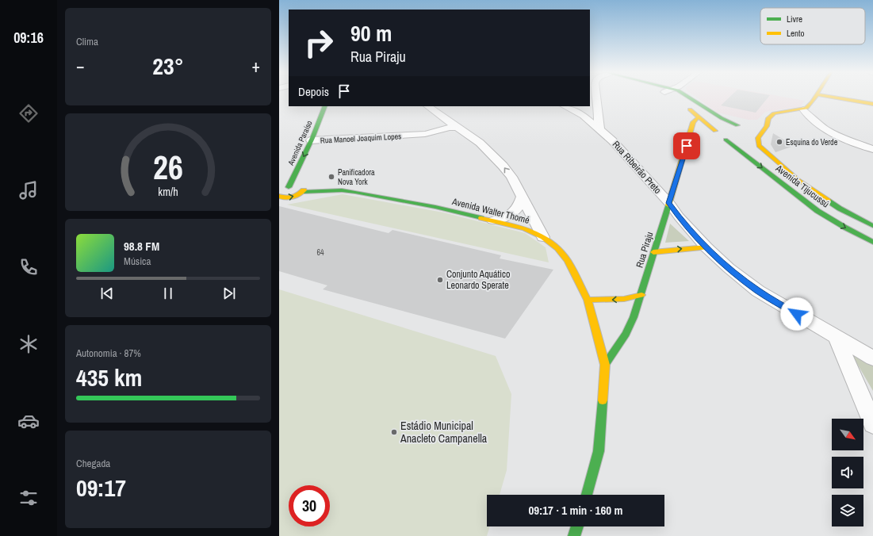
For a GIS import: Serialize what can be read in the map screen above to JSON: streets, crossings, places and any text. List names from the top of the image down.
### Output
{
  "streets": {
    "street": [
      "Rua Manoel Joaquim Lopes",
      "Avenida Paraíso",
      "Rua Ribeirão Preto",
      "Avenida Tijucussú",
      "Avenida Walter Thomé",
      "Rua Piraju"
    ]
  },
  "crossings": [
    ["Rua Manoel Joaquim Lopes", "Avenida Paraíso"],
    ["Rua Ribeirão Preto", "Rua Piraju"],
    ["Avenida Tijucussú", "Rua Piraju"],
    ["Avenida Walter Thomé", "Rua Piraju"]
  ],
  "one_way": ["Avenida Paraíso"],
  "places": [
    "Esquina do Verde",
    "Panificadora Nova York",
    "Conjunto Aquático Leonardo Sperate",
    "Estádio Municipal Anacleto Campanella"
  ],
  "house_numbers": ["64"],
  "legend": ["Livre", "Lento"],
  "north": "bottom right",
  "page": {
    "tabs": "09:16",
    "tile": [
      "Clima",
      ["Autonomia · 87%", "435 km"],
      ["Chegada", "09:17"]
    ],
    "turn": ["90 m", "Rua Piraju"],
    "heat": ["−", "23°", "+"],
    "then": "Depois",
    "song": ["98.8 FM", "Música"],
    "limit": "30",
    "trip": "09:17 · 1 min · 160 m",
    "gauge": ["26", "km/h"]
  }
}
